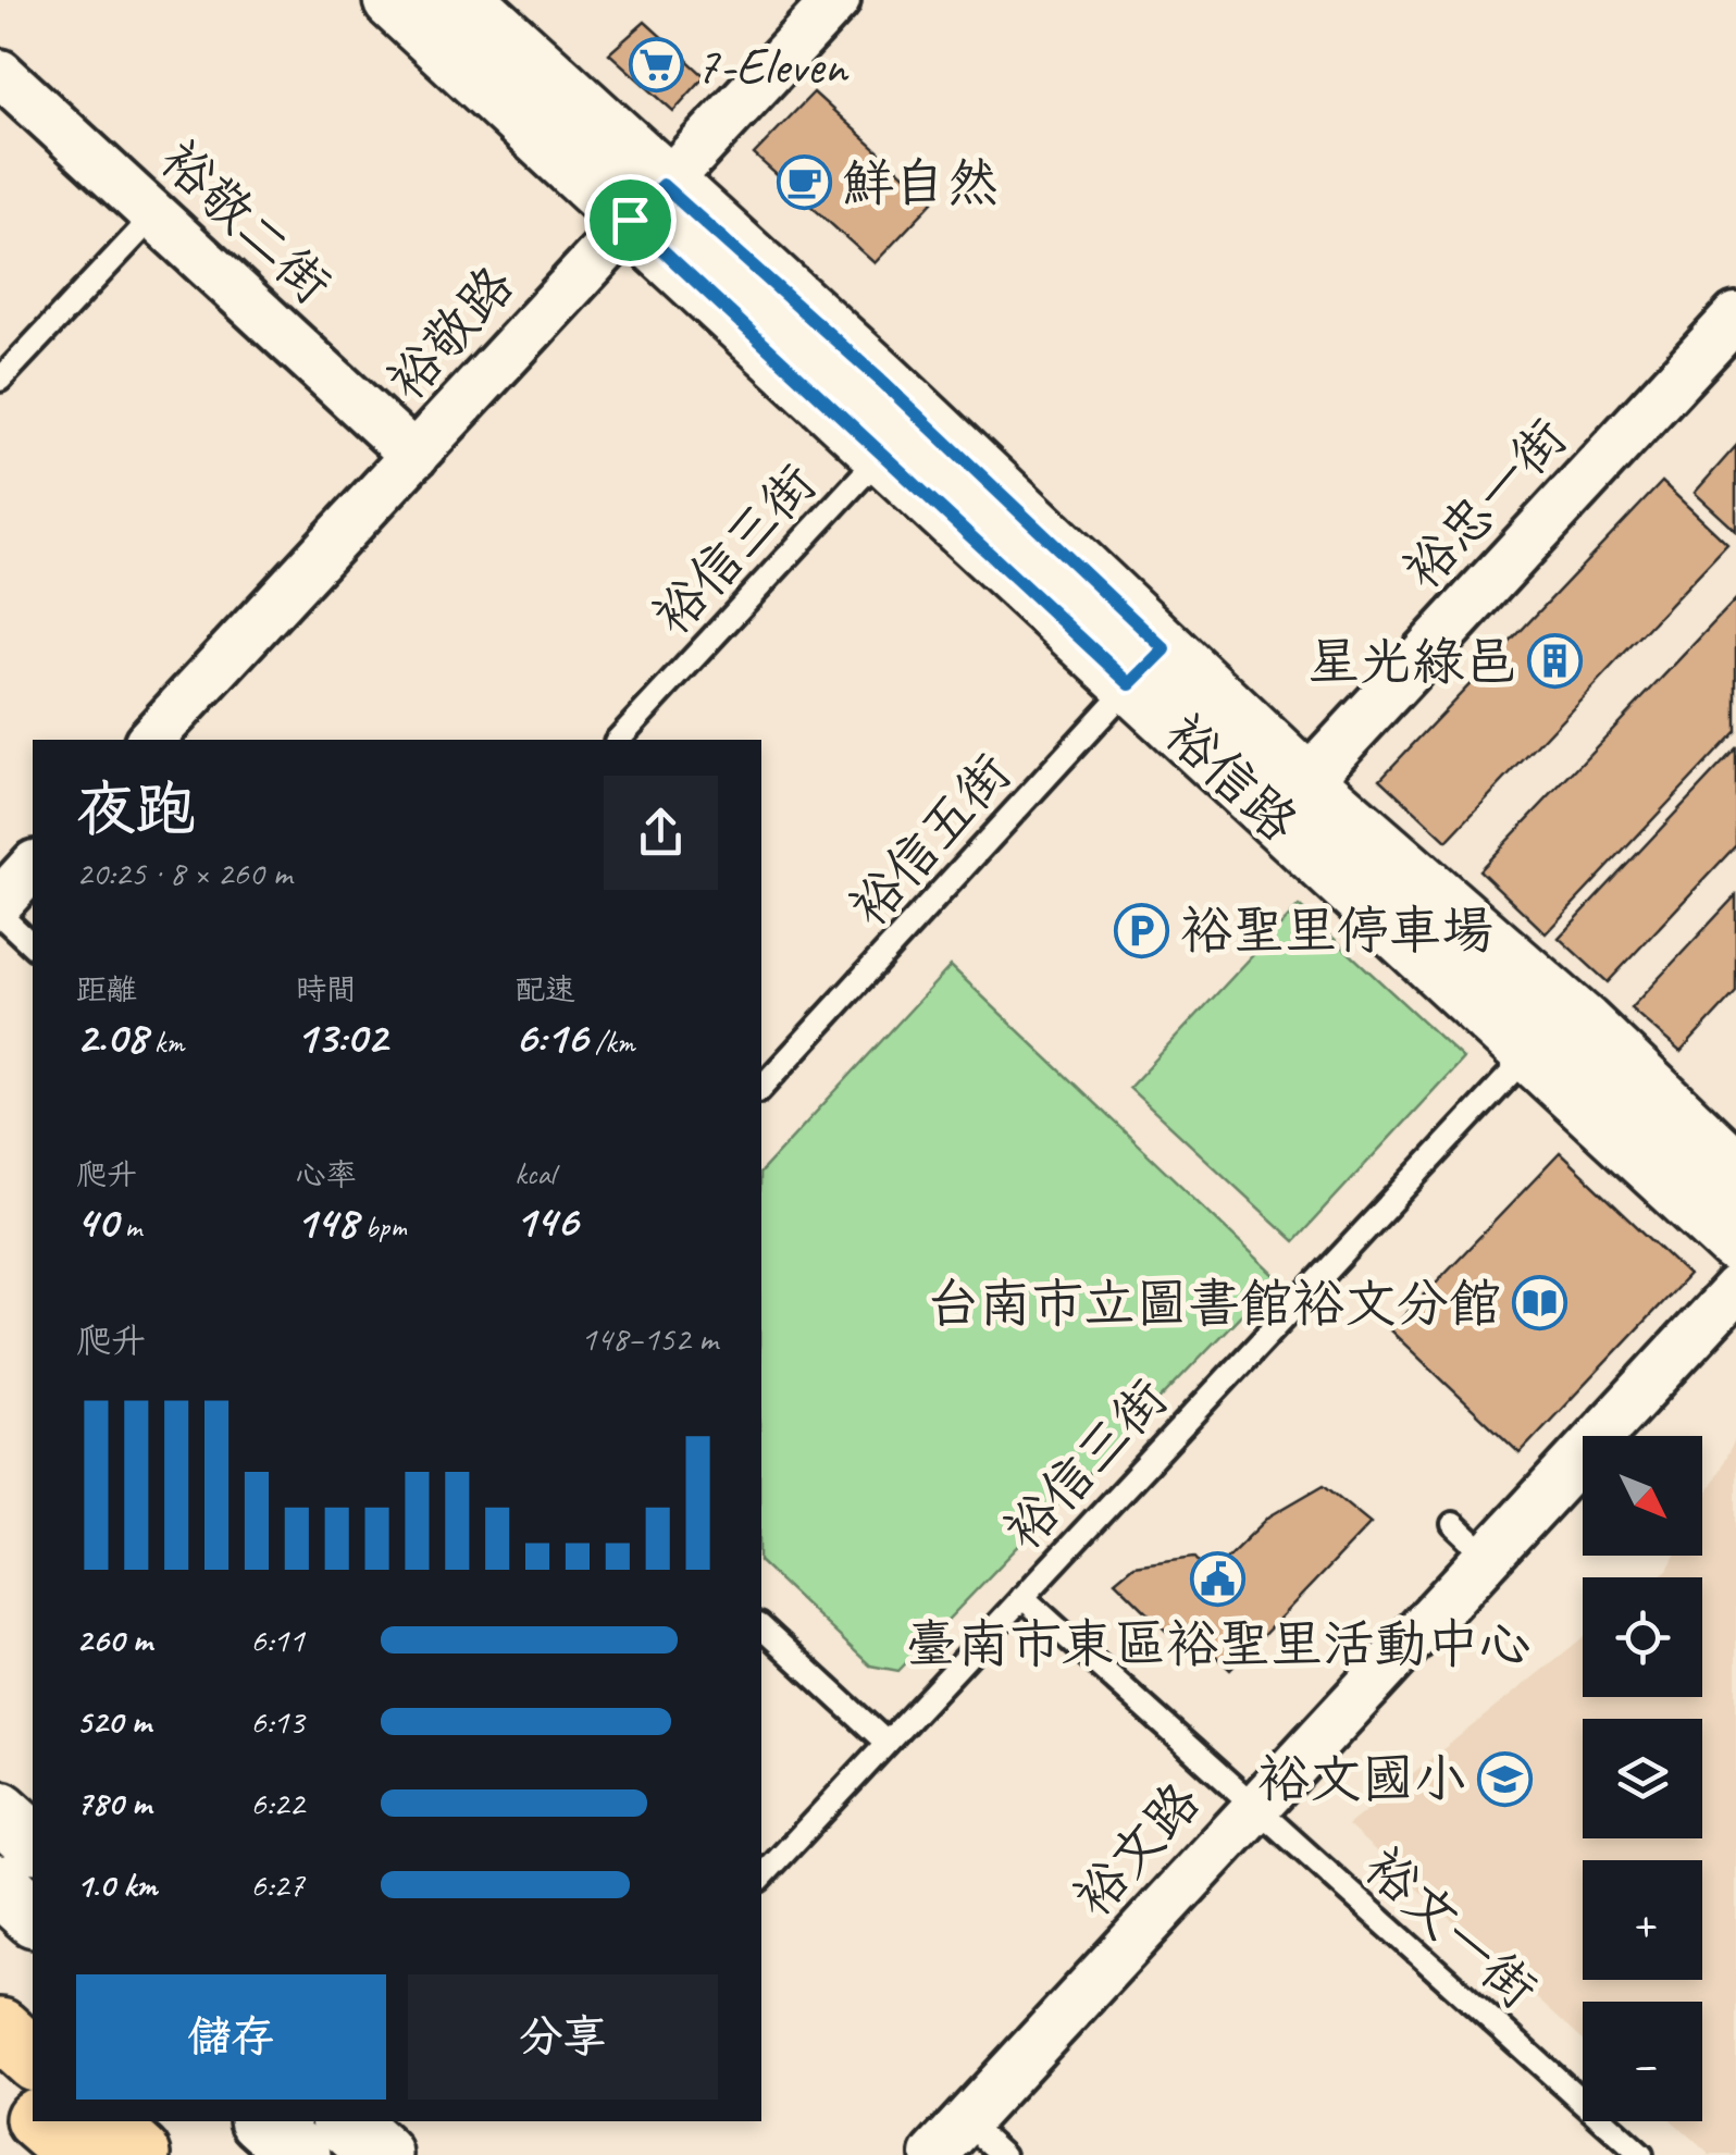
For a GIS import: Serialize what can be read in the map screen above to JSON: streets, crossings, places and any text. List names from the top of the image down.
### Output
{
  "streets": {
    "street": [
      "裕敬二街",
      "裕敬路",
      "裕忠一街",
      "裕信路",
      "裕文路"
    ],
    "lane": ["裕信三街", "裕信五街", "裕文一街"]
  },
  "crossings": [
    ["裕敬二街", "裕敬路"],
    ["裕敬路", "裕信路"],
    ["裕忠一街", "裕信路"],
    ["裕信三街", "裕信路"],
    ["裕信三街", "裕文一街"],
    ["裕信路", "裕信五街"],
    ["裕文路", "裕文一街"]
  ],
  "places": {
    "supermarket": ["7-Eleven"],
    "cafe": ["鮮自然"],
    "building": ["星光綠邑"],
    "parking": ["裕聖里停車場"],
    "library": ["台南市立圖書館裕文分館"],
    "public building": ["臺南市東區裕聖里活動中心"],
    "school or university": ["裕文國小"]
  },
  "north": "bottom right",
  "page": {
    "heading": ["夜跑", "20:25 · 8 × 260 m"],
    "stats": [
      ["距離", "2.08 km"],
      ["時間", "13:02"],
      ["配速", "6:16 /km"],
      ["爬升", "40 m"],
      ["心率", "148 bpm"],
      ["kcal", "146"]
    ],
    "chart": ["爬升", "148–152 m"],
    "map_buttons": ["+", "−"],
    "list": [
      {
        "name": "260 m",
        "note": "6:11"
      },
      {
        "name": "520 m",
        "note": "6:13"
      },
      {
        "name": "780 m",
        "note": "6:22"
      },
      {
        "name": "1.0 km",
        "note": "6:27"
      }
    ],
    "buttons": ["儲存", "分享"]
  }
}
